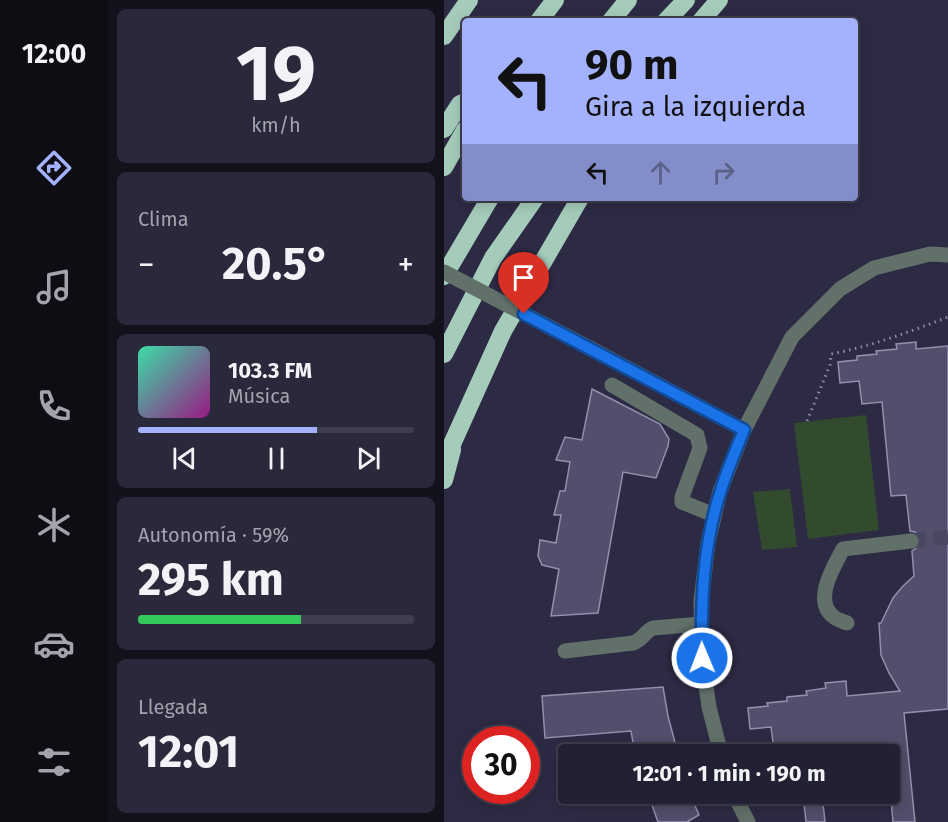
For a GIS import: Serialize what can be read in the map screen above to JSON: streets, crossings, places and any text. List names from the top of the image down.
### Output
{
  "page": {
    "tabs": "12:00",
    "tile": [
      ["19", "km/h"],
      "Clima",
      ["Autonomía · 59%", "295 km"],
      ["Llegada", "12:01"]
    ],
    "turn": ["90 m", "Gira a la izquierda"],
    "heat": ["−", "20.5°", "+"],
    "song": ["103.3 FM", "Música"],
    "limit": "30",
    "trip": "12:01 · 1 min · 190 m"
  }
}
